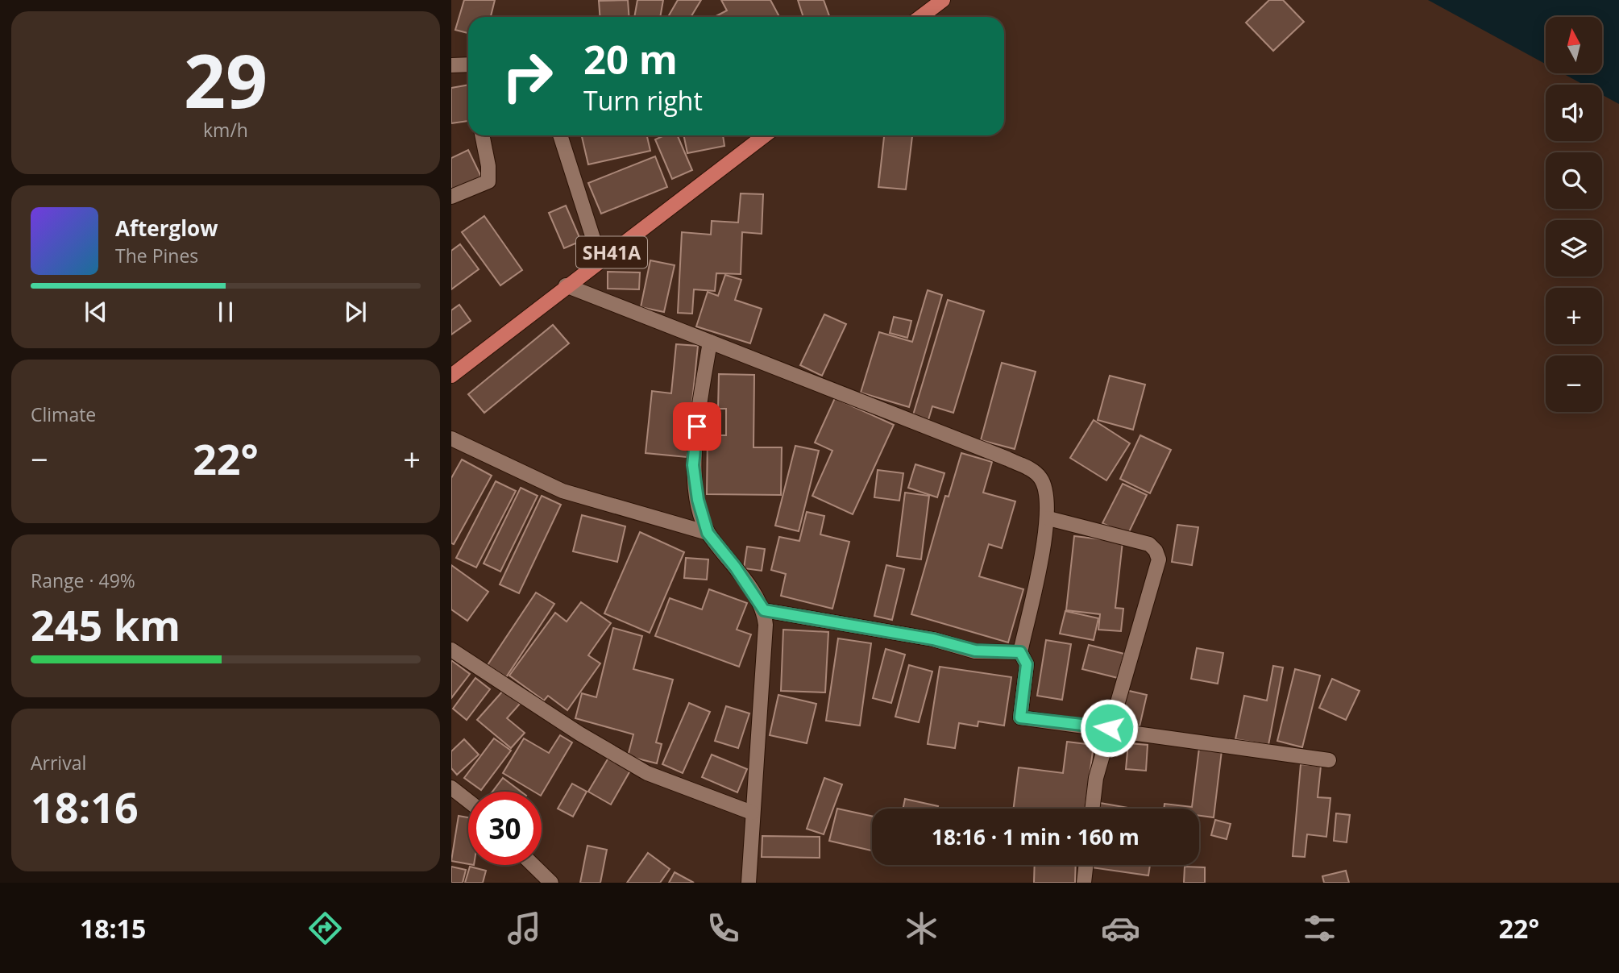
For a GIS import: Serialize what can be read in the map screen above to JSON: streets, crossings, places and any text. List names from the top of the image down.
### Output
{
  "streets": {
    "main road": ["SH41A"]
  },
  "north": "top",
  "page": {
    "tile": [
      ["29", "km/h"],
      "Climate",
      ["Range · 49%", "245 km"],
      ["Arrival", "18:16"]
    ],
    "map_buttons": ["+", "−"],
    "turn": ["20 m", "Turn right"],
    "song": ["Afterglow", "The Pines"],
    "heat": ["−", "22°", "+"],
    "limit": "30",
    "trip": "18:16 · 1 min · 160 m",
    "tabs": ["18:15", "22°"]
  }
}
